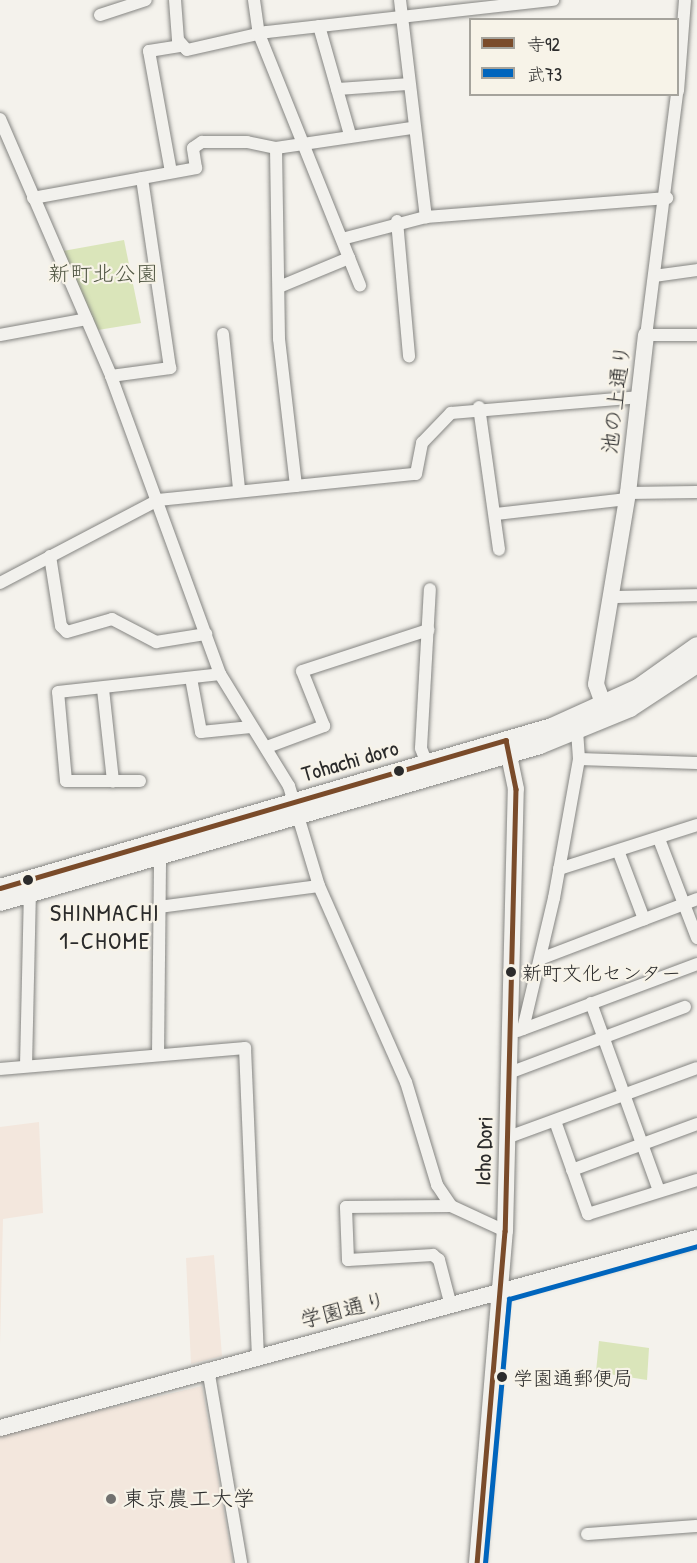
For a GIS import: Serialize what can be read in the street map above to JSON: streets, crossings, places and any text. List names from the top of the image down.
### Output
{
  "streets": {
    "main road": ["Tohachi doro"],
    "street": ["池の上通り", "Icho Dori", "学園通り"]
  },
  "crossings": [
    ["池の上通り", "Tohachi doro"],
    ["Tohachi doro", "Icho Dori"],
    ["Icho Dori", "学園通り"]
  ],
  "districts": ["SHINMACHI 1-CHOME"],
  "parks": ["新町北公園"],
  "places": ["新町文化センター", "学園通郵便局", "東京農工大学"],
  "lines": ["transit line 寺92", "transit line 武73"],
  "legend": ["寺92", "武73"]
}
